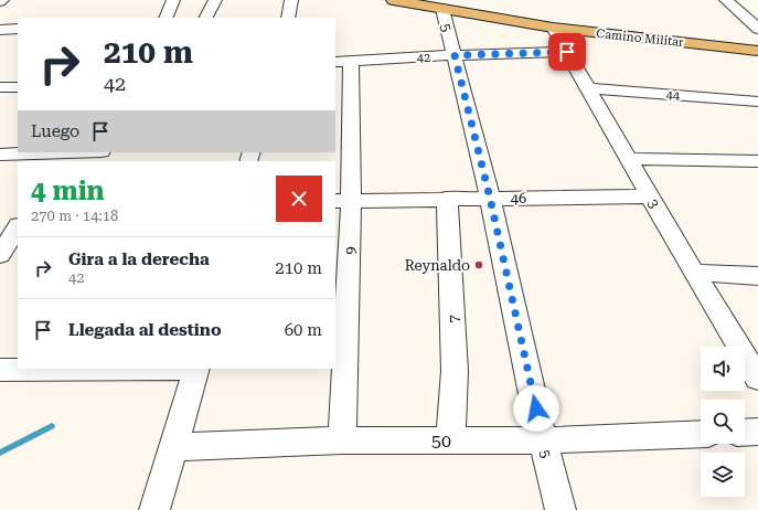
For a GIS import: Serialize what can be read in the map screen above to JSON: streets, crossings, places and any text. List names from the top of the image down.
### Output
{
  "streets": {
    "main road": ["Camino Militar"],
    "street": [
      "5",
      "42",
      "44",
      "46",
      "3",
      "9",
      "7",
      "50"
    ]
  },
  "crossings": [
    ["5", "Camino Militar"],
    ["5", "42"],
    ["5", "46"],
    ["5", "50"],
    ["Camino Militar", "3"],
    ["42", "3"],
    ["42", "9"],
    ["44", "3"],
    ["46", "3"],
    ["46", "9"],
    ["46", "7"],
    ["9", "50"],
    ["7", "50"]
  ],
  "places": ["Reynaldo"],
  "page": {
    "turn": ["210 m", "42"],
    "then": "Luego",
    "heading": ["4 min", "270 m · 14:18"],
    "list": [
      {
        "name": "Gira a la derecha",
        "note": "42",
        "value": "210 m"
      },
      {
        "name": "Llegada al destino",
        "value": "60 m"
      }
    ]
  }
}
